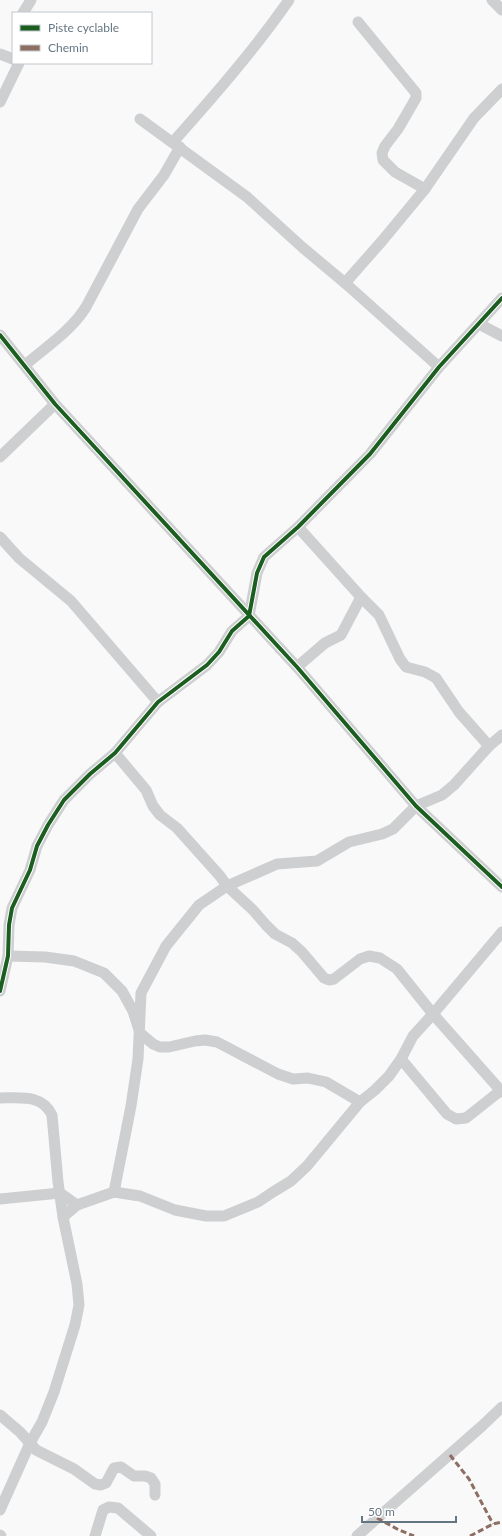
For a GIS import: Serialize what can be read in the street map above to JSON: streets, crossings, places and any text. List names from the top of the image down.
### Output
{
  "legend": ["Piste cyclable", "Chemin"],
  "scale_bar": "50 m"
}
